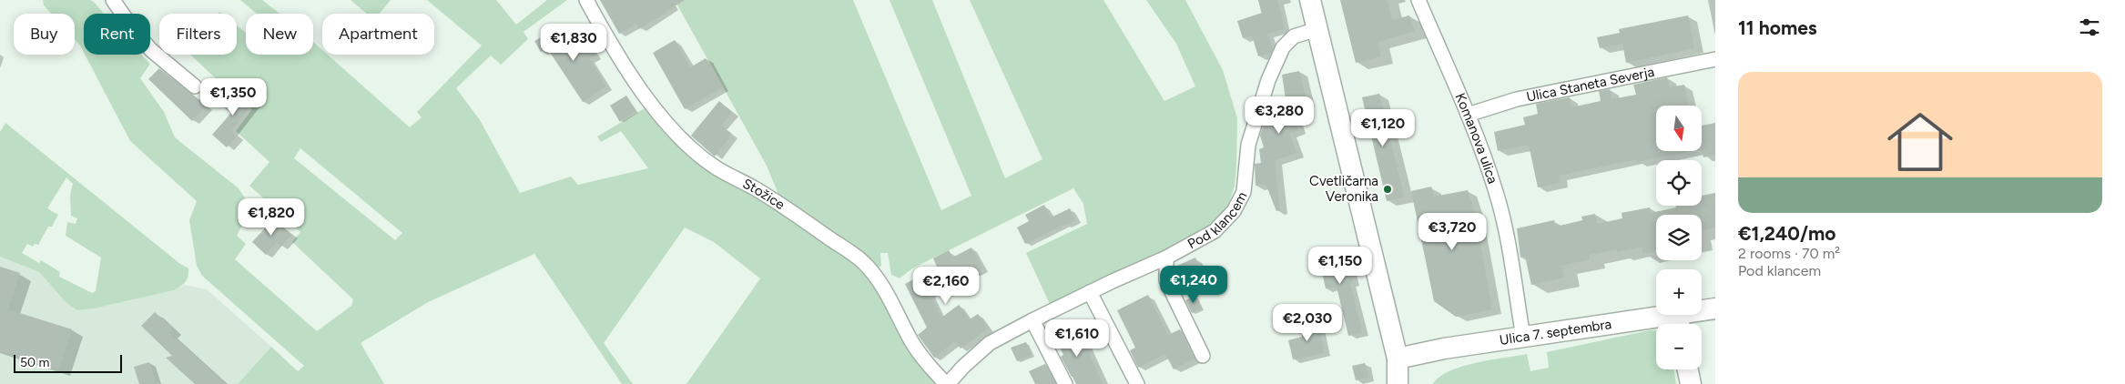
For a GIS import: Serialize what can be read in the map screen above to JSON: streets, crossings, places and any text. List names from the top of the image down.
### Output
{
  "streets": {
    "main road": ["Ulica 7. septembra"],
    "street": [
      "Ulica Staneta Severja",
      "Komanova ulica",
      "Stožice",
      "Pod klancem"
    ]
  },
  "crossings": [
    ["Ulica Staneta Severja", "Komanova ulica"],
    ["Komanova ulica", "Ulica 7. septembra"],
    ["Stožice", "Pod klancem"]
  ],
  "places": ["Cvetličarna Veronika"],
  "scale_bar": "50 m",
  "north": "bottom",
  "page": {
    "heading": "11 homes",
    "chip": [
      "Buy",
      "Rent",
      "Filters",
      "New",
      "Apartment"
    ],
    "price": [
      "€1,830",
      "€1,350",
      "€3,280",
      "€1,120",
      "€1,820",
      "€3,720",
      "€1,150",
      "€1,240",
      "€2,160",
      "€2,030",
      "€1,610"
    ],
    "list": [
      {
        "name": "€1,240/mo",
        "note": "2 rooms · 70 m² · Pod klancem"
      }
    ],
    "map_buttons": ["+", "−"],
    "scale": "50 m"
  }
}
